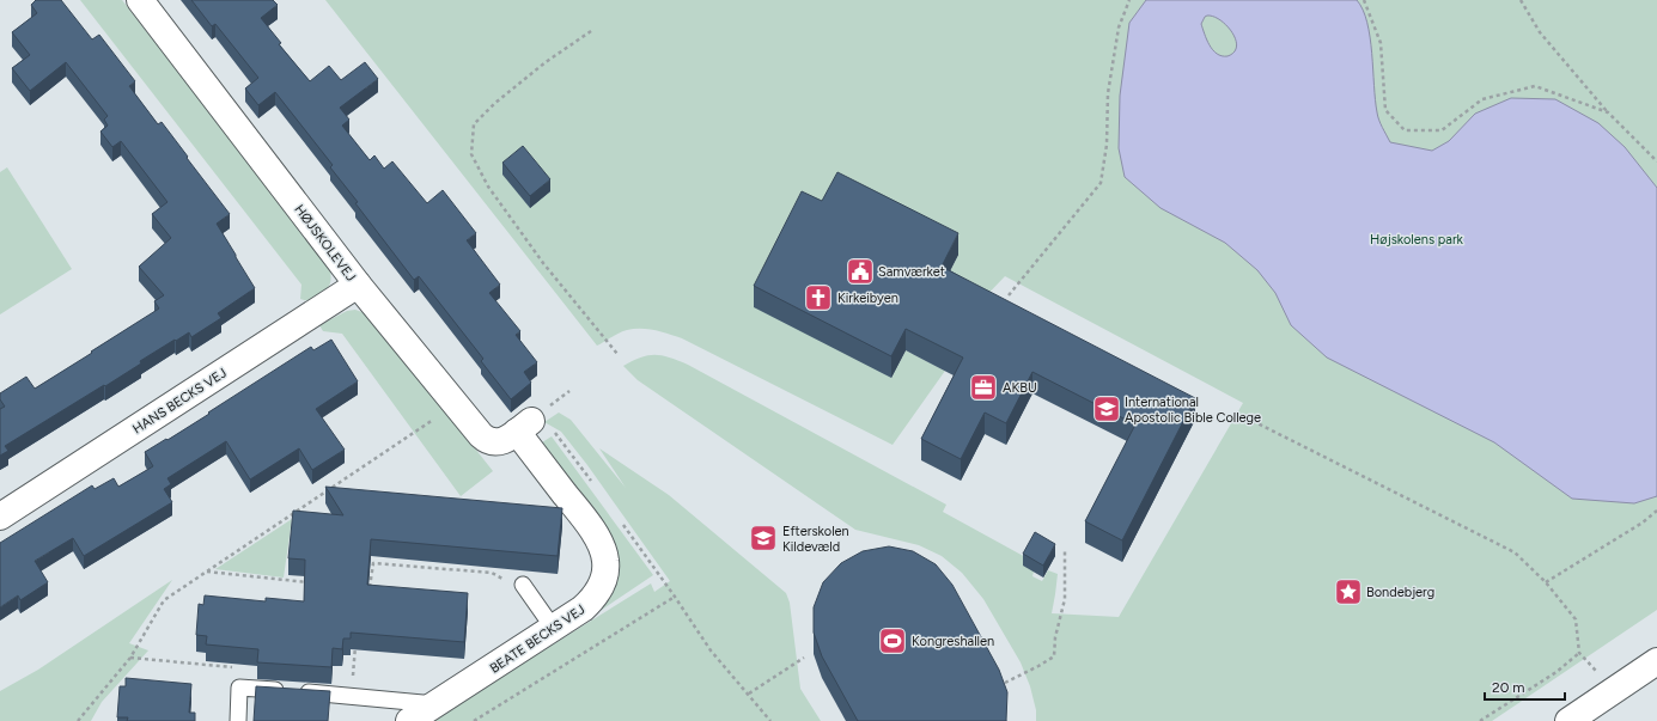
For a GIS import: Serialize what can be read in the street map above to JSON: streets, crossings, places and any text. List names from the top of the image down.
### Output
{
  "streets": {
    "street": ["HØJSKOLEVEJ", "HANS BECKS VEJ", "BEATE BECKS VEJ"]
  },
  "crossings": [
    ["HØJSKOLEVEJ", "HANS BECKS VEJ"],
    ["HØJSKOLEVEJ", "BEATE BECKS VEJ"]
  ],
  "parks": ["Højskolens park"],
  "places": {
    "public building": ["Samværket"],
    "church": ["Kirkeibyen"],
    "office": ["AKBU"],
    "school or university": ["International Apostolic Bible College", "Efterskolen Kildevæld"],
    "place": ["Bondebjerg"],
    "sports": ["Kongreshallen"]
  },
  "scale_bar": "20 m"
}
